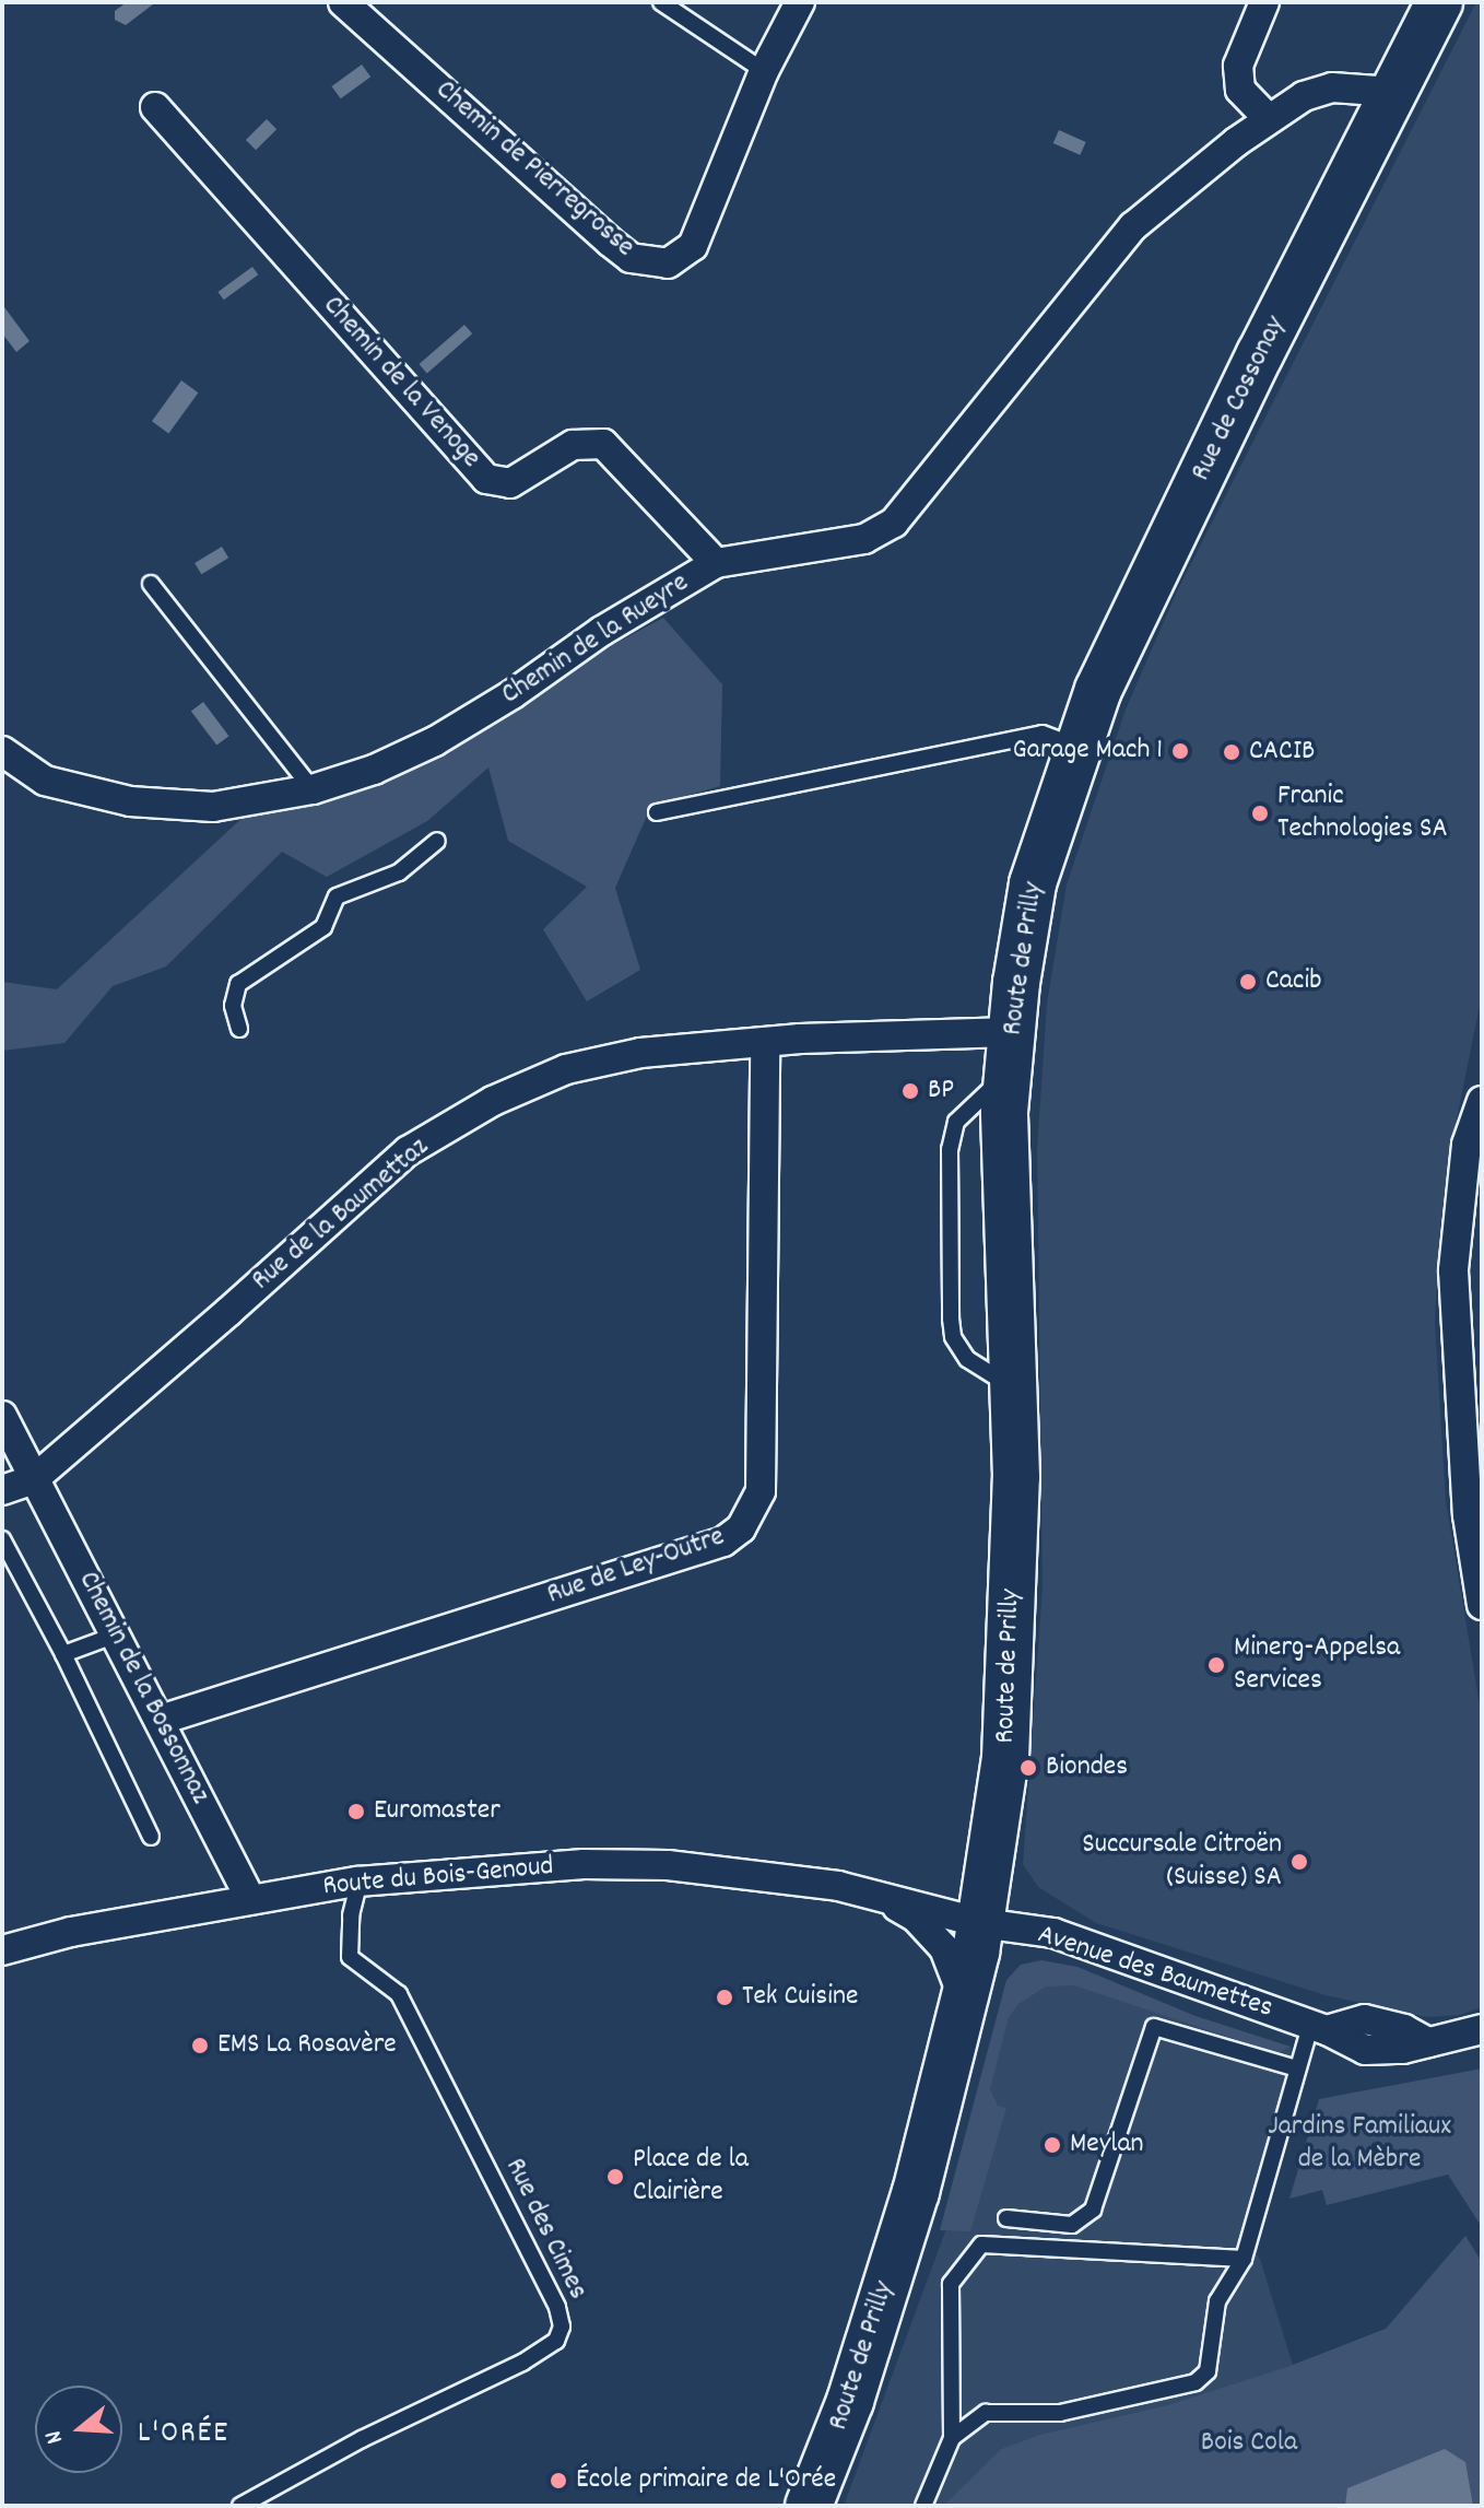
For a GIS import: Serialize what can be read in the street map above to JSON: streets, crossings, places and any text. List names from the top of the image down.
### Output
{
  "streets": {
    "main road": ["Rue de Cossonay", "Route de Prilly"],
    "street": [
      "Chemin de Pierregrosse",
      "Chemin de la Venoge",
      "Chemin de la Rueyre",
      "Rue de la Baumettaz",
      "Rue de Ley-Outre",
      "Chemin de la Bossonnaz",
      "Route du Bois-Genoud",
      "Avenue des Baumettes"
    ],
    "lane": ["Rue des Cimes"]
  },
  "crossings": [
    ["Chemin de la Venoge", "Chemin de la Rueyre"],
    ["Rue de Cossonay", "Chemin de la Rueyre"],
    ["Rue de Cossonay", "Route de Prilly"],
    ["Route de Prilly", "Rue de la Baumettaz"],
    ["Route de Prilly", "Route du Bois-Genoud"],
    ["Route de Prilly", "Avenue des Baumettes"],
    ["Rue de la Baumettaz", "Rue de Ley-Outre"],
    ["Rue de la Baumettaz", "Chemin de la Bossonnaz"],
    ["Rue de Ley-Outre", "Chemin de la Bossonnaz"],
    ["Chemin de la Bossonnaz", "Route du Bois-Genoud"],
    ["Route du Bois-Genoud", "Avenue des Baumettes"],
    ["Route du Bois-Genoud", "Rue des Cimes"]
  ],
  "districts": ["L'ORÉE"],
  "parks": ["Jardins Familiaux de la Mèbre", "Bois Cola"],
  "places": [
    "Garage Mach 1",
    "CACIB",
    "Franic Technologies SA",
    "Cacib",
    "BP",
    "Minerg-Appelsa Services",
    "Biondes",
    "Euromaster",
    "Succursale Citroën (Suisse) SA",
    "Tek Cuisine",
    "EMS La Rosavère",
    "Meylan",
    "Place de la Clairière",
    "École primaire de L'Orée"
  ],
  "north": "left"
}
